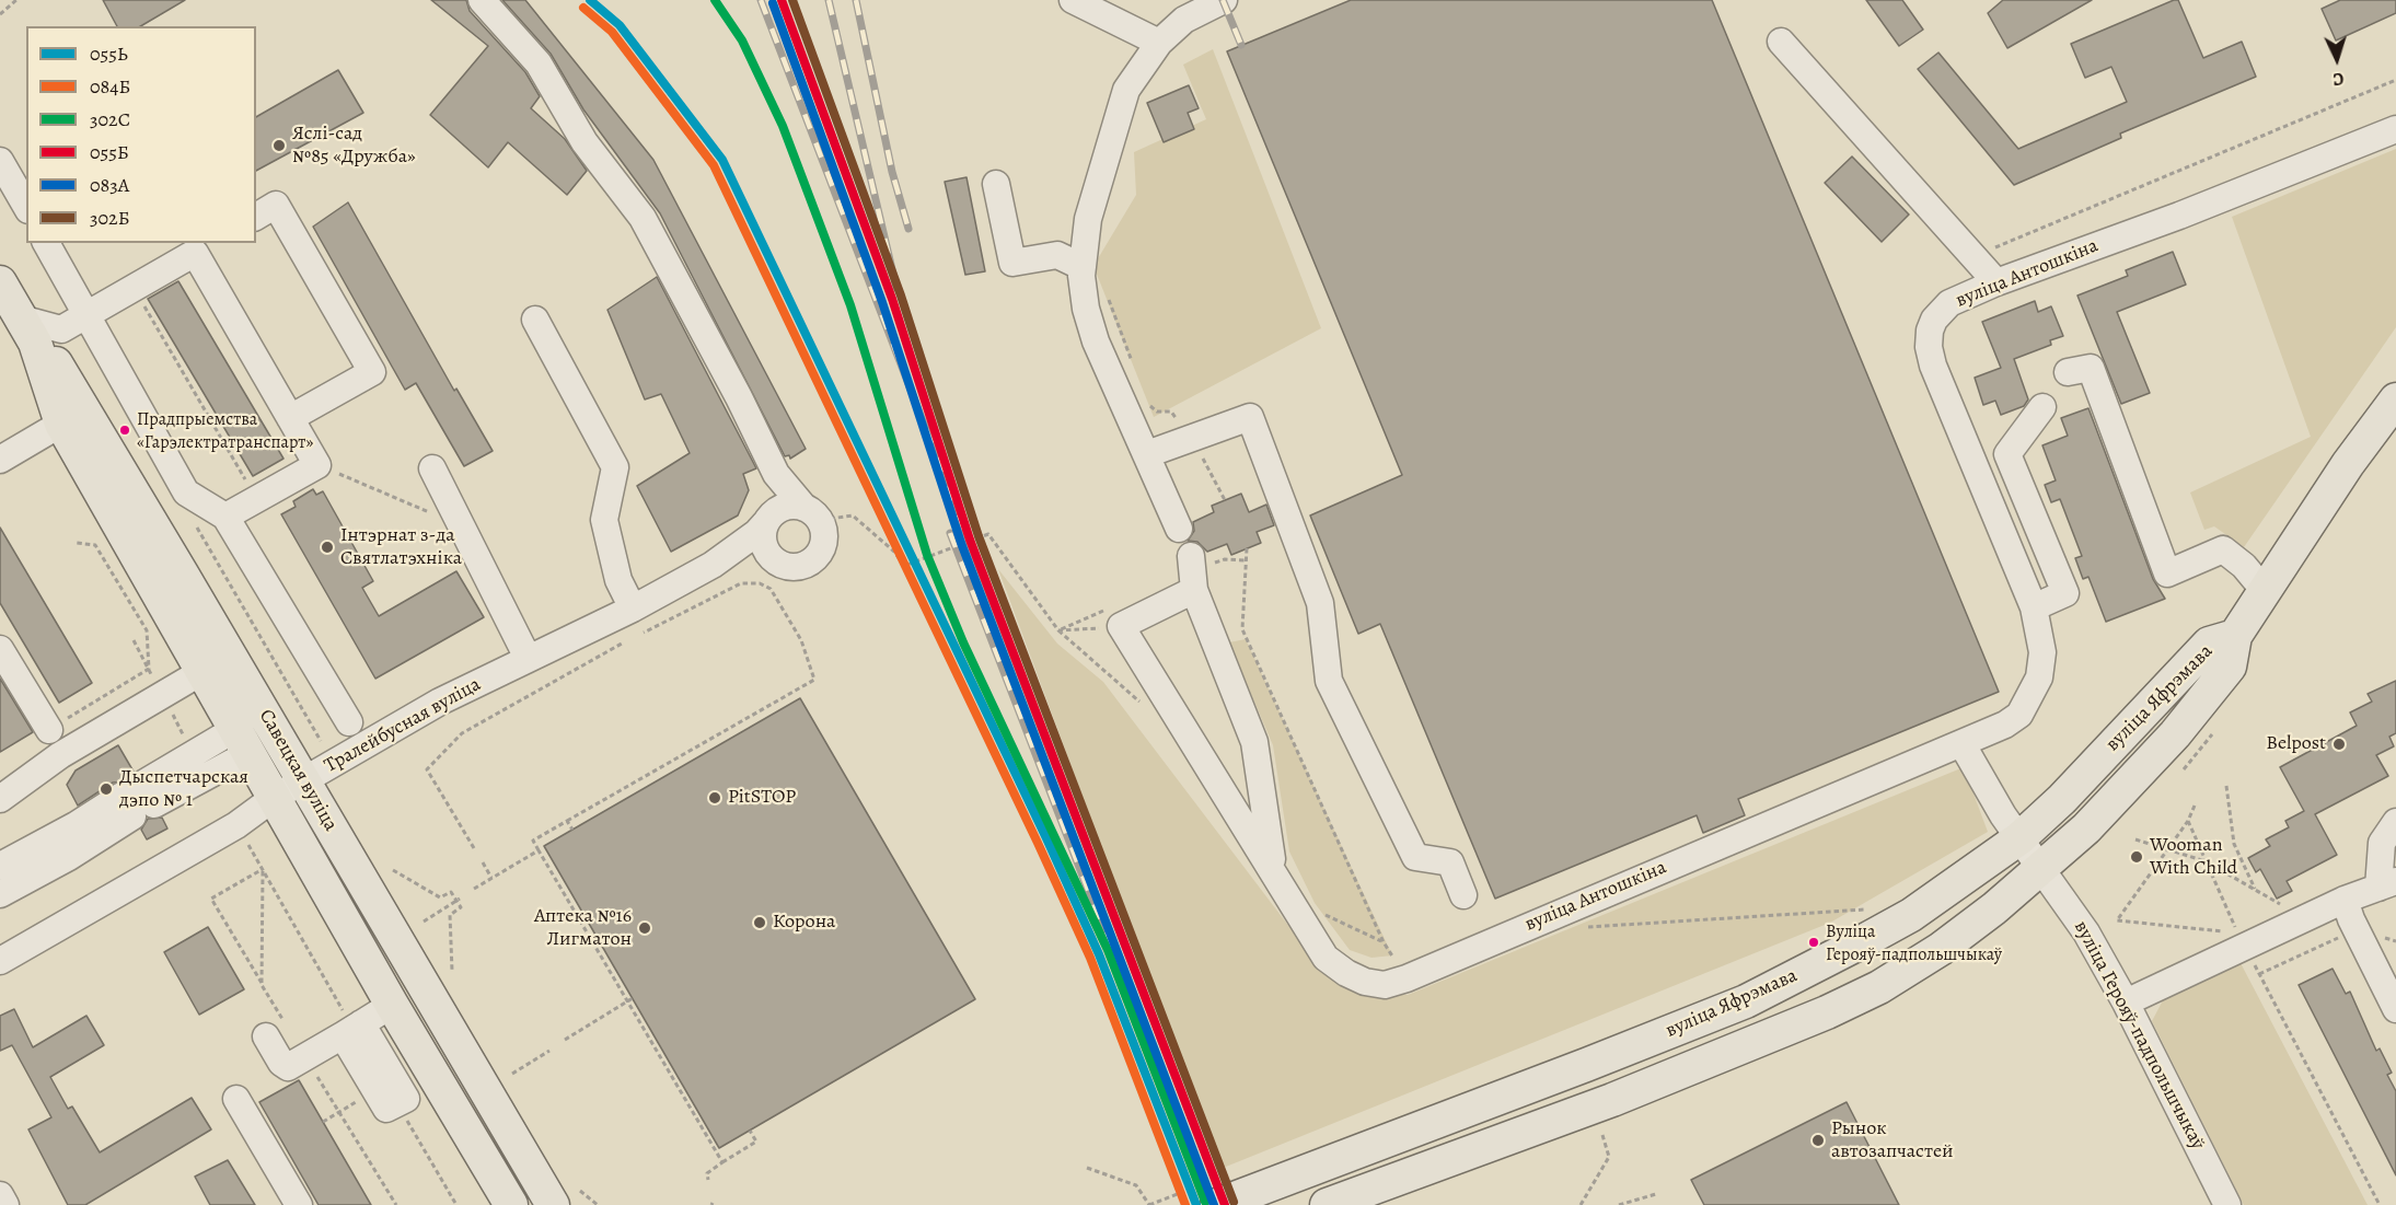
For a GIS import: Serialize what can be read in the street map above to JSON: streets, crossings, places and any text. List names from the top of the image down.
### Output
{
  "streets": {
    "main road": ["вуліца Яфрэмава", "Савецкая вуліца"],
    "street": ["вуліца Антошкіна", "Тралейбусная вуліца", "вуліца Герояў-падпольшчыкаў"]
  },
  "crossings": [
    ["вуліца Яфрэмава", "вуліца Герояў-падпольшчыкаў"],
    ["Тралейбусная вуліца", "Савецкая вуліца"]
  ],
  "places": [
    "Яслі-сад №85 «Дружба»",
    "Прадпрыемства «Гарэлектратранспарт»",
    "Інтэрнат з-да Святлатэхніка",
    "Belpost",
    "Дыспетчарская дэпо № 1",
    "PitSTOP",
    "Wooman With Child",
    "Корона",
    "Аптека №16 Лигматон",
    "Вуліца Герояў-падпольшчыкаў",
    "Рынок автозапчастей"
  ],
  "lines": [
    "transit line 055Ь",
    "transit line 302С",
    "transit line 055Б",
    "transit line 302Б",
    "transit line 083А",
    "transit line 084Б"
  ],
  "legend": [
    "055Ь",
    "084Б",
    "302С",
    "055Б",
    "083А",
    "302Б"
  ],
  "north": "bottom"
}
